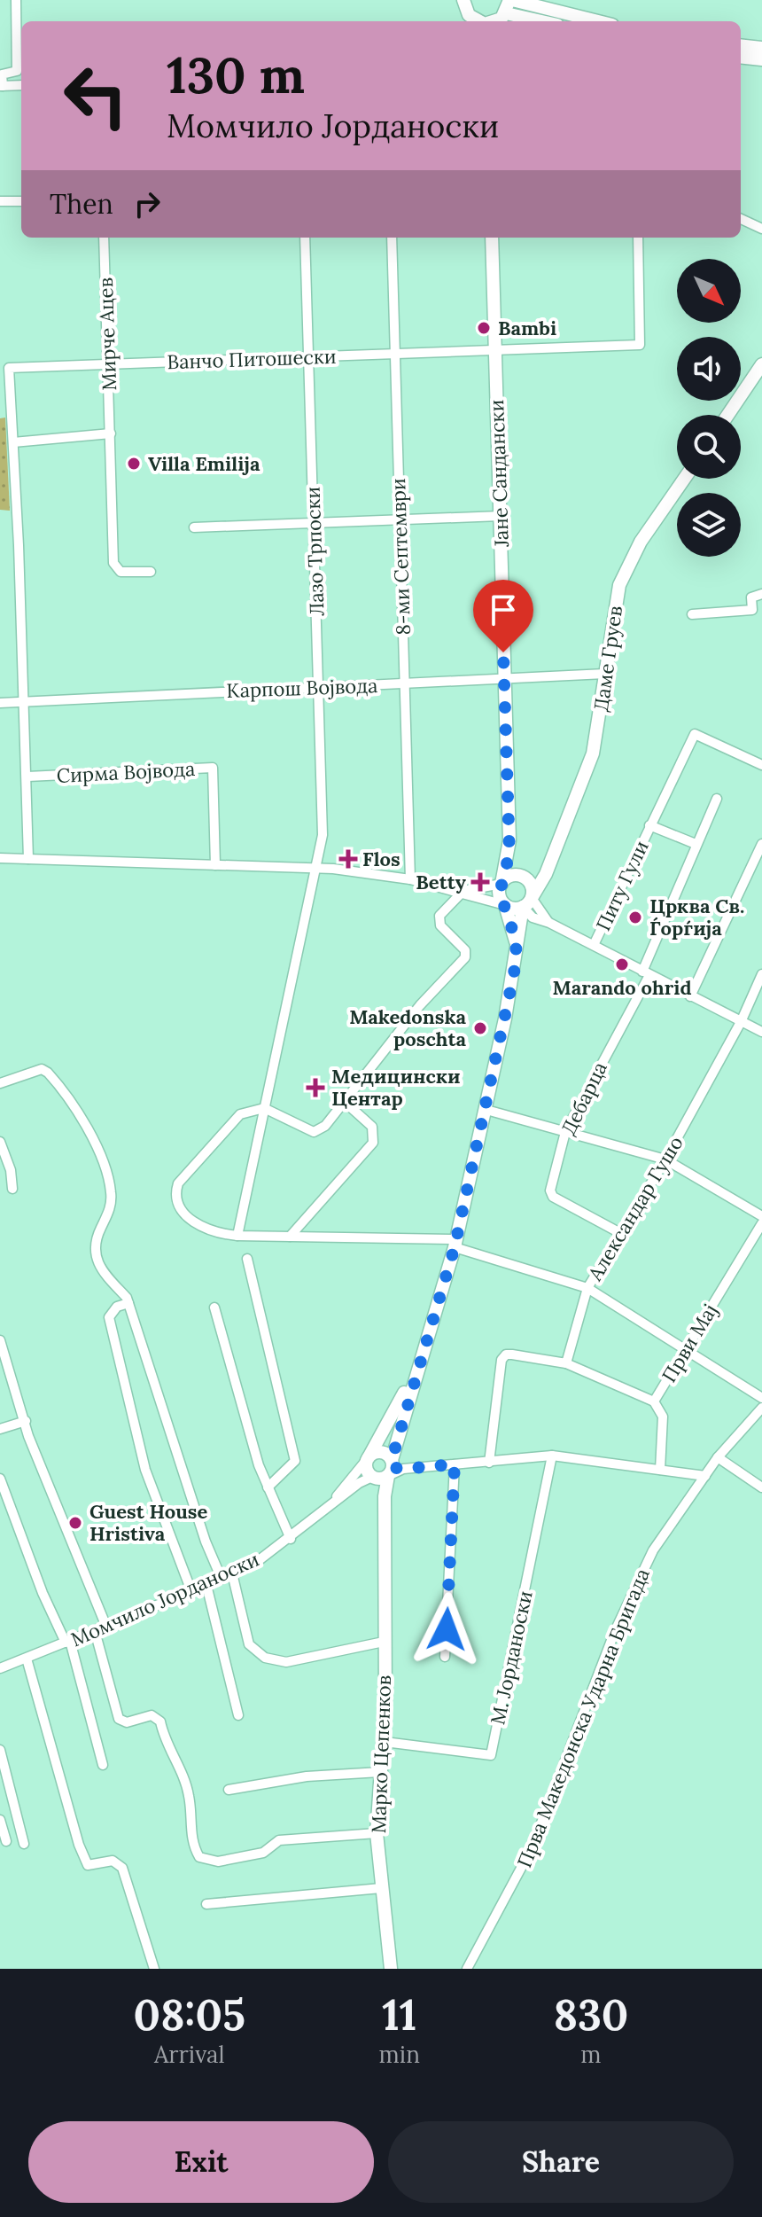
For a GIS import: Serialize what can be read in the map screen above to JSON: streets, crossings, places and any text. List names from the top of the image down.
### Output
{
  "streets": {
    "street": [
      "Мирче Ацев",
      "Ванчо Питошески",
      "Јане Сандански",
      "Лазо Трпоски",
      "8-ми Септември",
      "Даме Груев",
      "Карпош Војвода",
      "Сирма Војвода",
      "Питу Гули",
      "Дебарца",
      "Александар Гушо",
      "Први Мај",
      "Момчило Јорданоски",
      "М. Јорданоски",
      "Прва Македонска Ударна Бригада",
      "Марко Цепенков"
    ]
  },
  "crossings": [
    ["Мирче Ацев", "Ванчо Питошески"],
    ["Ванчо Питошески", "Јане Сандански"],
    ["Ванчо Питошески", "Лазо Трпоски"],
    ["Ванчо Питошески", "8-ми Септември"],
    ["Јане Сандански", "Даме Груев"],
    ["Јане Сандански", "Карпош Војвода"],
    ["Лазо Трпоски", "Карпош Војвода"],
    ["8-ми Септември", "Карпош Војвода"],
    ["Даме Груев", "Карпош Војвода"],
    ["Питу Гули", "Дебарца"],
    ["Питу Гули", "Александар Гушо"],
    ["Дебарца", "Александар Гушо"],
    ["М. Јорданоски", "Марко Цепенков"]
  ],
  "places": {
    "other": [
      "Bambi",
      "Villa Emilija",
      "Црква Св. Ѓoрѓијa",
      "Marando ohrid",
      "Makedonska poschta",
      "Guest House Hristiva"
    ],
    "health": ["Flos", "Betty", "Медицински Центар"]
  },
  "north": "bottom right",
  "page": {
    "turn": ["130 m", "Момчило Јорданоски"],
    "then": "Then",
    "eta": [
      "08:05",
      "Arrival",
      "11",
      "min",
      "830",
      "m"
    ],
    "buttons": ["Exit", "Share"]
  }
}
